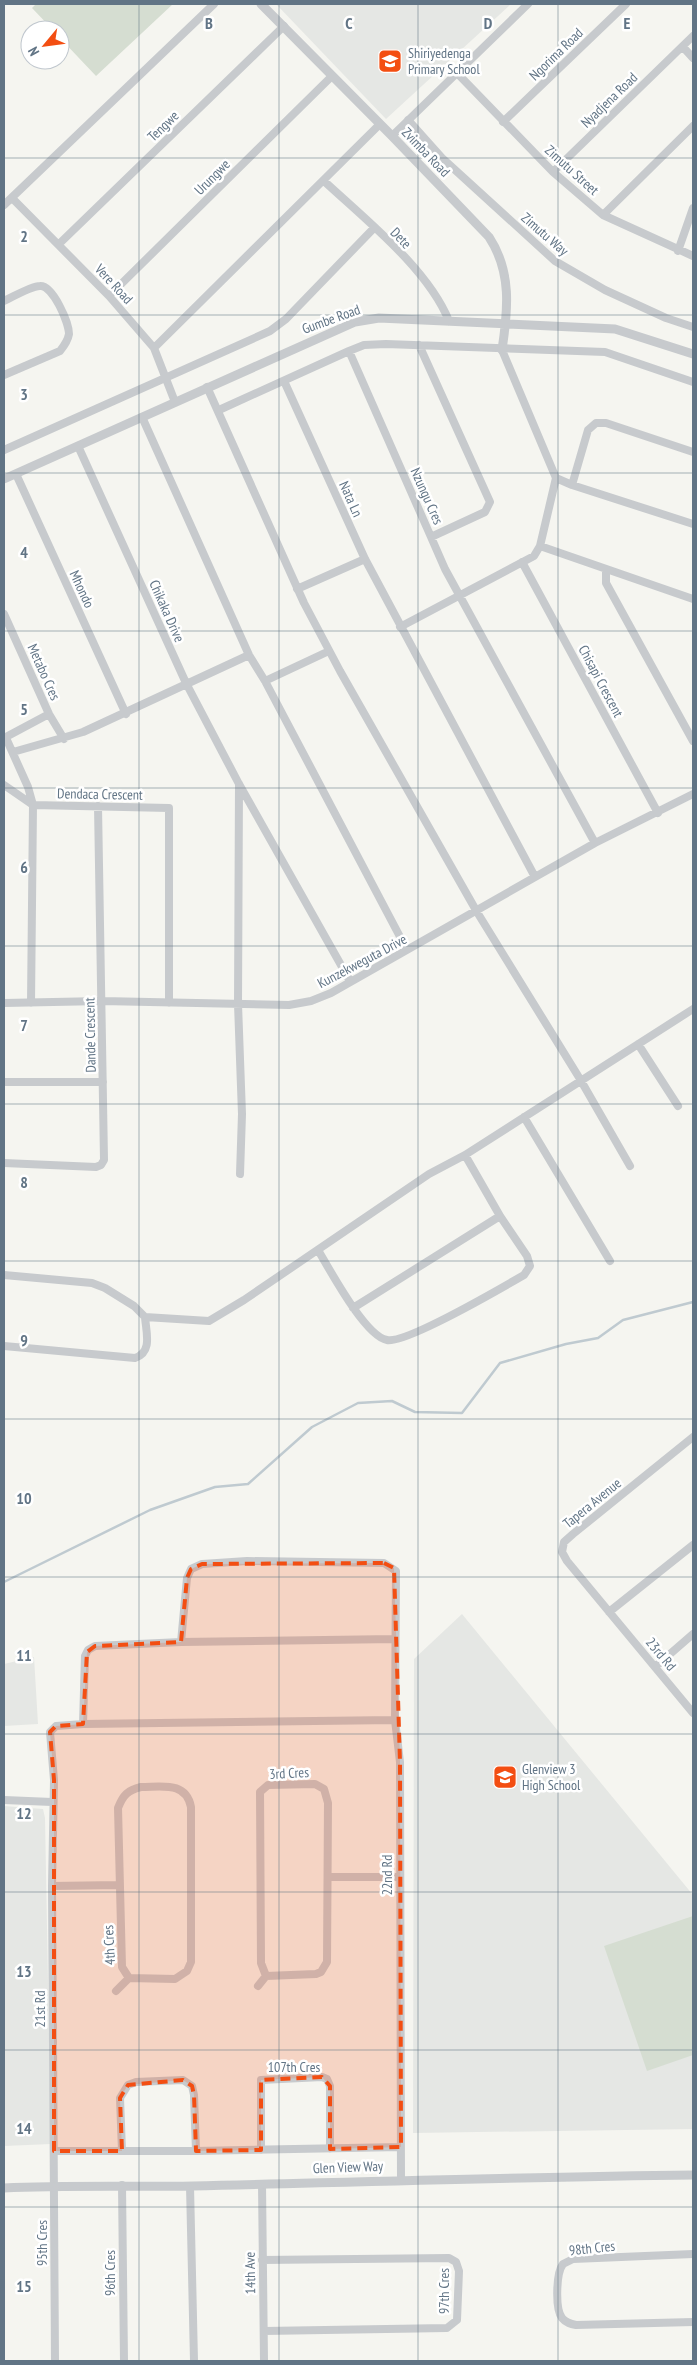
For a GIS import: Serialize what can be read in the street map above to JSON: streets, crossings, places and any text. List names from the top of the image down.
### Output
{
  "streets": {
    "street": [
      "Ngorima Road",
      "Nyadjena Road",
      "Tengwe",
      "Zvimba Road",
      "Zimutu Street",
      "Urungwe",
      "Zimutu Way",
      "Dete",
      "Vere Road",
      "Gumbe Road",
      "Nzungu Cres",
      "Nata Ln",
      "Mhondo",
      "Chikaka Drive",
      "Metabo Cres",
      "Chisapi Crescent",
      "Dendaca Crescent",
      "Kunzekweguta Drive",
      "Dande Crescent",
      "Tapera Avenue",
      "23rd Rd",
      "3rd Cres",
      "22nd Rd",
      "4th Cres",
      "21st Rd",
      "107th Cres",
      "Glen View Way",
      "95th Cres",
      "98th Cres",
      "96th Cres",
      "14th Ave",
      "97th Cres"
    ]
  },
  "crossings": [
    ["Ngorima Road", "Zimutu Street"],
    ["Nyadjena Road", "Zimutu Street"],
    ["Tengwe", "Zvimba Road"],
    ["Tengwe", "Vere Road"],
    ["Zvimba Road", "Urungwe"],
    ["Zvimba Road", "Gumbe Road"],
    ["Urungwe", "Vere Road"],
    ["Dete", "Gumbe Road"],
    ["Vere Road", "Gumbe Road"],
    ["Gumbe Road", "Mhondo"],
    ["Gumbe Road", "Chikaka Drive"],
    ["Nata Ln", "Kunzekweguta Drive"],
    ["Chikaka Drive", "Kunzekweguta Drive"],
    ["Chisapi Crescent", "Kunzekweguta Drive"],
    ["Dendaca Crescent", "Kunzekweguta Drive"],
    ["Dendaca Crescent", "Dande Crescent"],
    ["Kunzekweguta Drive", "Dande Crescent"],
    ["Tapera Avenue", "23rd Rd"],
    ["22nd Rd", "21st Rd"],
    ["22nd Rd", "Glen View Way"],
    ["21st Rd", "Glen View Way"],
    ["21st Rd", "95th Cres"],
    ["Glen View Way", "95th Cres"],
    ["Glen View Way", "96th Cres"],
    ["Glen View Way", "14th Ave"],
    ["14th Ave", "97th Cres"]
  ],
  "places": {
    "school or university": ["Shiriyedenga Primary School", "Glenview 3 High School"]
  },
  "north": "bottom left",
  "grid": {
    "columns": [
      "B",
      "C",
      "D",
      "E"
    ],
    "rows": [
      "2",
      "3",
      "4",
      "5",
      "6",
      "7",
      "8",
      "9",
      "10",
      "11",
      "12",
      "13",
      "14",
      "15"
    ]
  }
}
